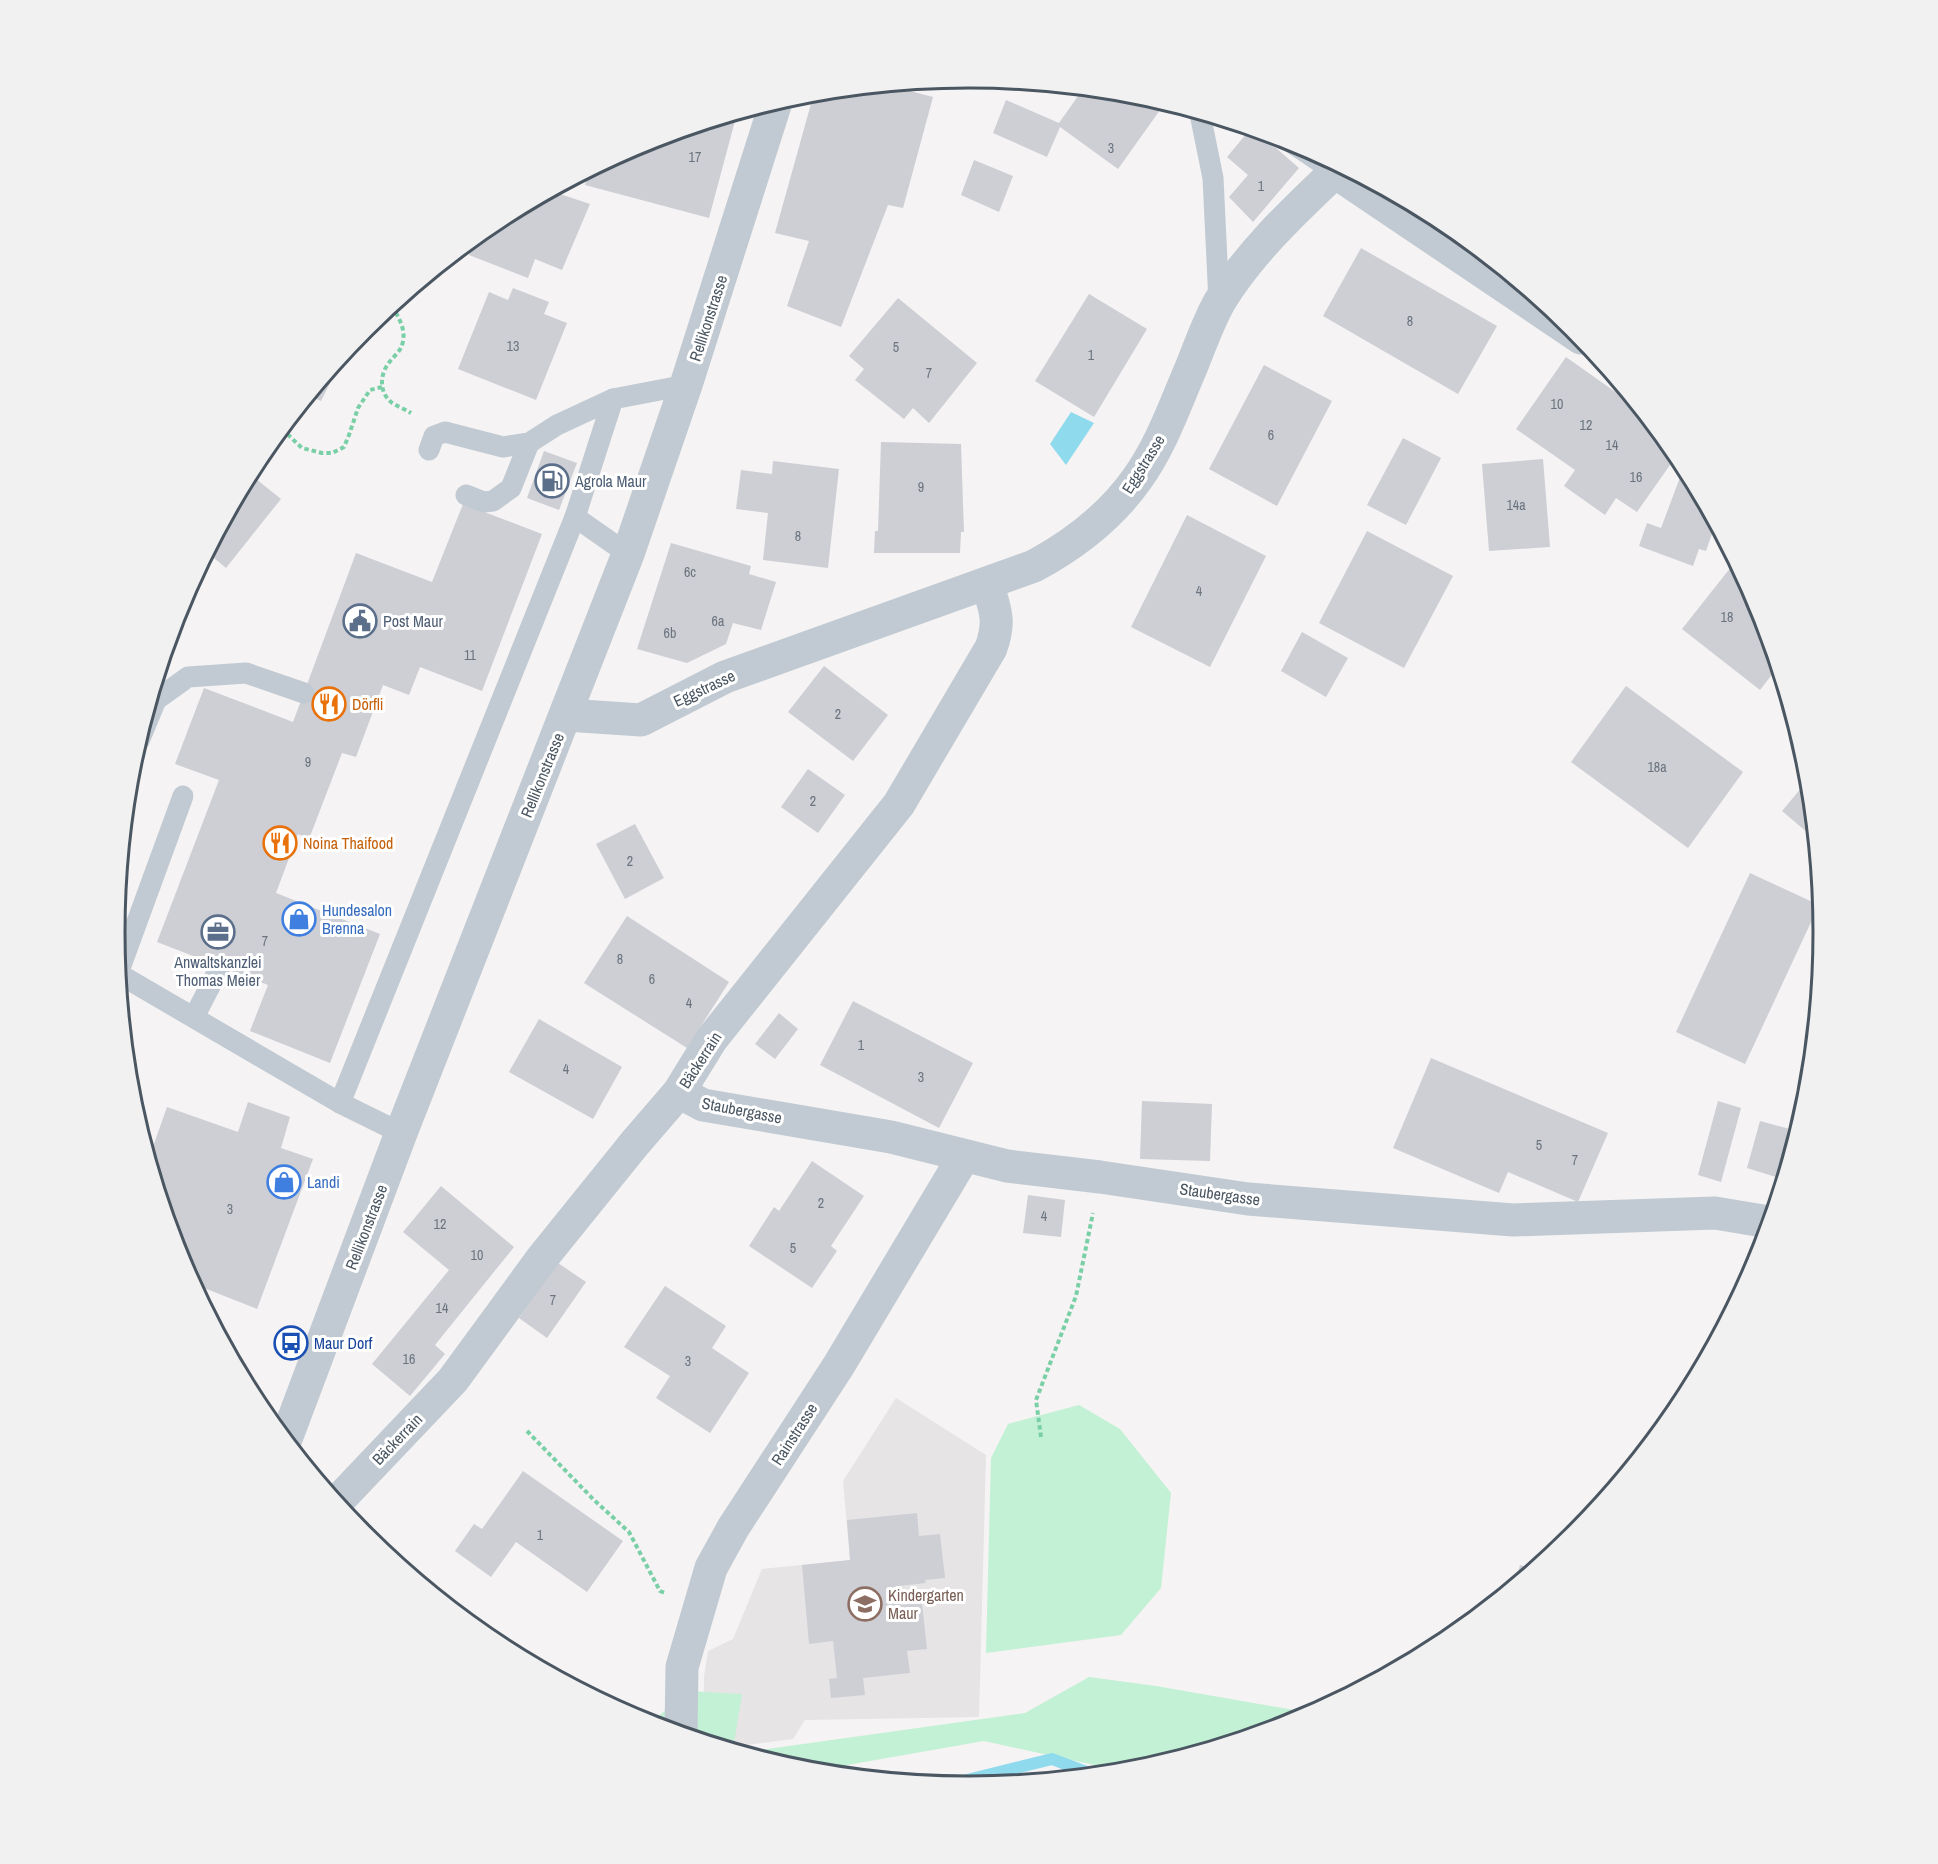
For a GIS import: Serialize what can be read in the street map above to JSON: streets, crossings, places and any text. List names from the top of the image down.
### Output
{
  "streets": {
    "street": [
      "Rellikonstrasse",
      "Eggstrasse",
      "Bäckerrain",
      "Staubergasse",
      "Rainstrasse"
    ]
  },
  "crossings": [
    ["Rellikonstrasse", "Eggstrasse"],
    ["Eggstrasse", "Bäckerrain"],
    ["Bäckerrain", "Staubergasse"],
    ["Staubergasse", "Rainstrasse"]
  ],
  "places": {
    "fuel station": ["Agrola Maur"],
    "public building": ["Post Maur"],
    "restaurant": ["Dörfli", "Noina Thaifood"],
    "shop": ["Hundesalon Brenna", "Landi"],
    "office": ["Anwaltskanzlei Thomas Meier"],
    "bus stop": ["Maur Dorf"],
    "school or university": ["Kindergarten Maur"]
  },
  "house_numbers": [
    "3",
    "17",
    "1",
    "8",
    "13",
    "5",
    "1",
    "7",
    "10",
    "12",
    "6",
    "14",
    "16",
    "9",
    "14a",
    "8",
    "6c",
    "4",
    "18",
    "6a",
    "6b",
    "11",
    "2",
    "9",
    "18a",
    "2",
    "2",
    "7",
    "8",
    "6",
    "4",
    "1",
    "4",
    "3",
    "5",
    "7",
    "2",
    "3",
    "4",
    "12",
    "5",
    "10",
    "7",
    "14",
    "16",
    "3",
    "1"
  ]
}
